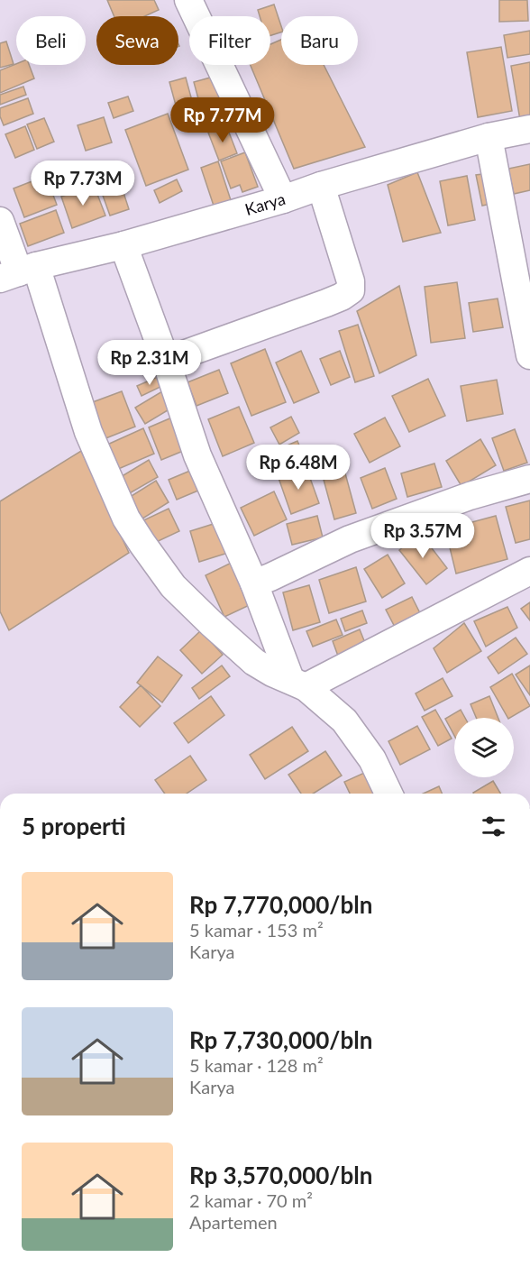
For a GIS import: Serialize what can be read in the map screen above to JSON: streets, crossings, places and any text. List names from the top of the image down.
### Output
{
  "streets": {
    "street": ["Karya"]
  },
  "page": {
    "chip": [
      "Beli",
      "Sewa",
      "Filter",
      "Baru"
    ],
    "price": [
      "Rp 7.77M",
      "Rp 7.73M",
      "Rp 2.31M",
      "Rp 6.48M",
      "Rp 3.57M"
    ],
    "heading": "5 properti",
    "list": [
      {
        "name": "Rp 7,770,000/bln",
        "note": "5 kamar · 153 m² · Karya"
      },
      {
        "name": "Rp 7,730,000/bln",
        "note": "5 kamar · 128 m² · Karya"
      },
      {
        "name": "Rp 3,570,000/bln",
        "note": "2 kamar · 70 m² · Apartemen"
      }
    ]
  }
}
